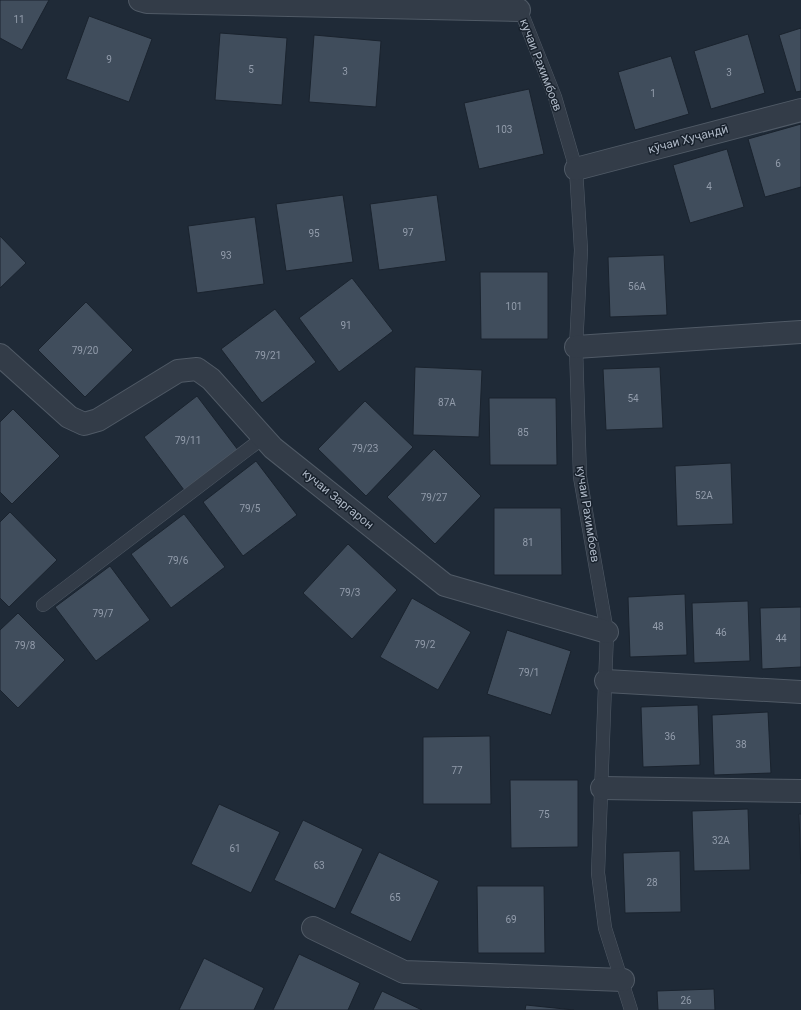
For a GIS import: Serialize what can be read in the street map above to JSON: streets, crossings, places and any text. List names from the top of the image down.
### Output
{
  "streets": {
    "street": ["кӯчаи Хуҷандӣ", "кучаи Заргарон"],
    "lane": ["кучаи Рахимбоев"]
  },
  "crossings": [
    ["кучаи Рахимбоев", "кӯчаи Хуҷандӣ"],
    ["кучаи Рахимбоев", "кучаи Заргарон"]
  ],
  "house_numbers": [
    "11",
    "9",
    "5",
    "3",
    "3",
    "1",
    "103",
    "6",
    "4",
    "97",
    "95",
    "93",
    "56А",
    "101",
    "91",
    "79/20",
    "79/21",
    "54",
    "87А",
    "85",
    "79/11",
    "79/23",
    "52А",
    "79/27",
    "79/5",
    "81",
    "79/6",
    "79/3",
    "79/7",
    "48",
    "46",
    "44",
    "79/2",
    "79/8",
    "79/1",
    "36",
    "38",
    "77",
    "75",
    "32А",
    "61",
    "63",
    "28",
    "65",
    "69",
    "26"
  ]
}
